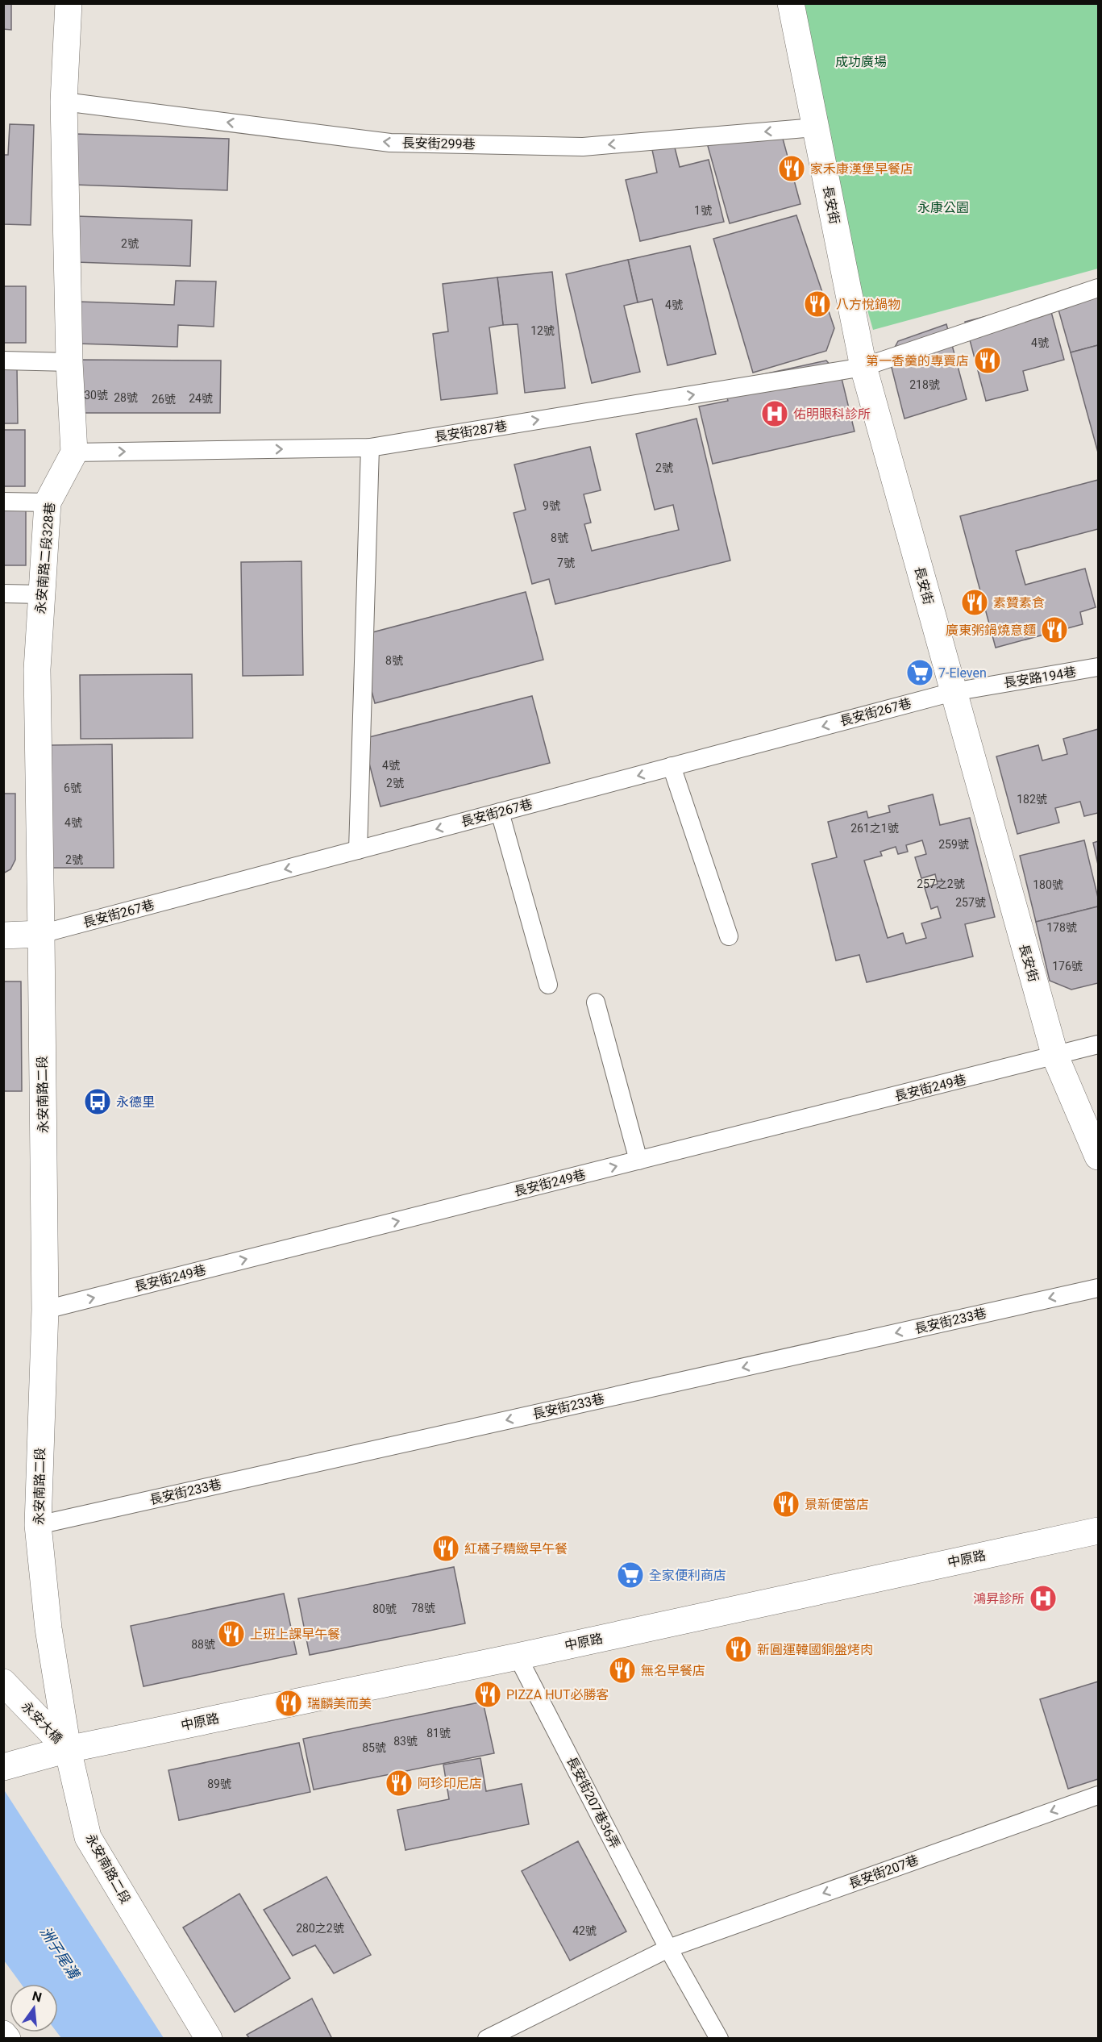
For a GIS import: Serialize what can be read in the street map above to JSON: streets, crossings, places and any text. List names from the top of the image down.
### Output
{
  "streets": {
    "street": [
      "長安街",
      "永安南路二段328巷",
      "永安南路二段",
      "中原路",
      "永安大橋"
    ],
    "lane": [
      "長安街299巷",
      "長安街287巷",
      "長安路194巷",
      "長安街267巷",
      "長安街249巷",
      "長安街233巷",
      "長安街207巷36弄",
      "長安街207巷"
    ]
  },
  "crossings": [
    ["長安街299巷", "長安街"],
    ["長安街", "長安街287巷"],
    ["長安街", "長安路194巷"],
    ["長安街", "長安街267巷"],
    ["長安街", "長安街249巷"],
    ["長安街287巷", "永安南路二段328巷"],
    ["永安南路二段328巷", "長安街267巷"],
    ["永安南路二段328巷", "永安南路二段"],
    ["長安路194巷", "長安街267巷"],
    ["長安街267巷", "永安南路二段"],
    ["長安街249巷", "永安南路二段"],
    ["永安南路二段", "長安街233巷"],
    ["永安南路二段", "中原路"],
    ["永安南路二段", "永安大橋"],
    ["中原路", "永安大橋"],
    ["中原路", "長安街207巷36弄"],
    ["長安街207巷36弄", "長安街207巷"]
  ],
  "one_way": [
    "長安街299巷",
    "長安街287巷",
    "長安街267巷",
    "長安街249巷",
    "長安街233巷",
    "長安街207巷"
  ],
  "water": ["洲子尾溝"],
  "parks": ["成功廣場", "永康公園"],
  "places": {
    "restaurant": [
      "家禾康漢堡早餐店",
      "八方悅鍋物",
      "第一香羹的專賣店",
      "素贊素食",
      "廣東粥鍋燒意麵",
      "景新便當店",
      "紅橘子精緻早午餐",
      "上班上課早午餐",
      "新圓運韓國銅盤烤肉",
      "無名早餐店",
      "PIZZA HUT必勝客",
      "瑞麟美而美",
      "阿珍印尼店"
    ],
    "hospital": ["佑明眼科診所", "鴻昇診所"],
    "supermarket": ["7-Eleven", "全家便利商店"],
    "bus stop": ["永德里"]
  },
  "house_numbers": [
    "1號",
    "2號",
    "4號",
    "12號",
    "4號",
    "218號",
    "30號",
    "28號",
    "24號",
    "26號",
    "2號",
    "9號",
    "8號",
    "7號",
    "8號",
    "4號",
    "2號",
    "6號",
    "182號",
    "4號",
    "261之1號",
    "259號",
    "2號",
    "257之2號",
    "180號",
    "257號",
    "178號",
    "176號",
    "78號",
    "80號",
    "88號",
    "81號",
    "83號",
    "85號",
    "89號",
    "280之2號",
    "42號"
  ],
  "north": "top"
}
